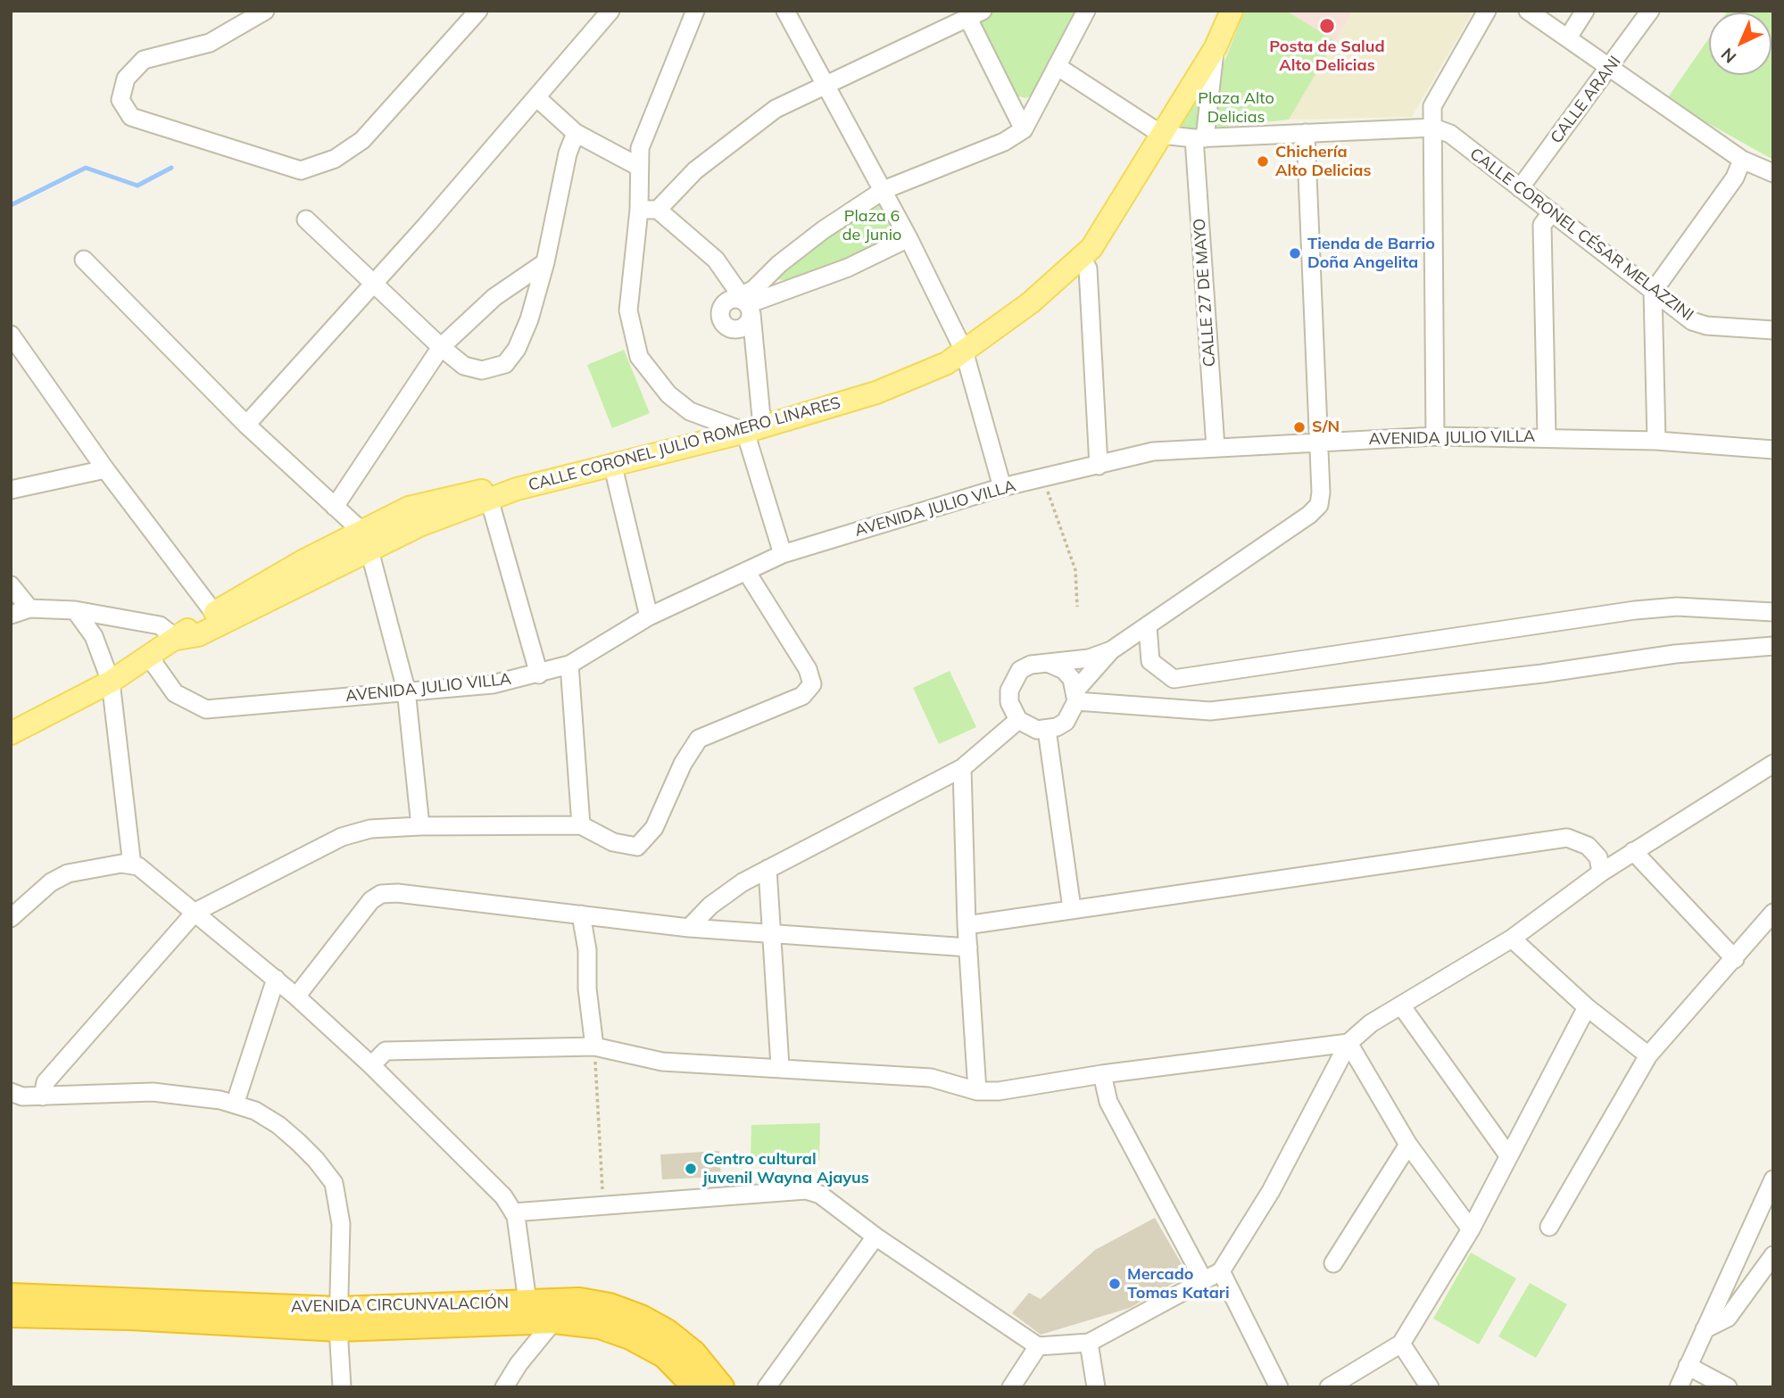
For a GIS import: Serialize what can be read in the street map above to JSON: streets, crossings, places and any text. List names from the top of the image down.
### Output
{
  "streets": {
    "highway": ["AVENIDA CIRCUNVALACIÓN"],
    "main road": ["CALLE CORONEL JULIO ROMERO LINARES"],
    "street": [
      "CALLE ARANI",
      "CALLE CORONEL CÉSAR MELAZZINI",
      "CALLE 27 DE MAYO",
      "AVENIDA JULIO VILLA"
    ]
  },
  "crossings": [
    ["CALLE ARANI", "CALLE CORONEL CÉSAR MELAZZINI"],
    ["CALLE 27 DE MAYO", "AVENIDA JULIO VILLA"],
    ["CALLE 27 DE MAYO", "CALLE CORONEL JULIO ROMERO LINARES"]
  ],
  "parks": ["Plaza Alto Delicias", "Plaza 6 de Junio"],
  "places": [
    "Posta de Salud Alto Delicias",
    "Chichería Alto Delicias",
    "Tienda de Barrio Doña Angelita",
    "S/N",
    "Centro cultural juvenil Wayna Ajayus",
    "Mercado Tomas Katari"
  ],
  "north": "bottom left"
}
